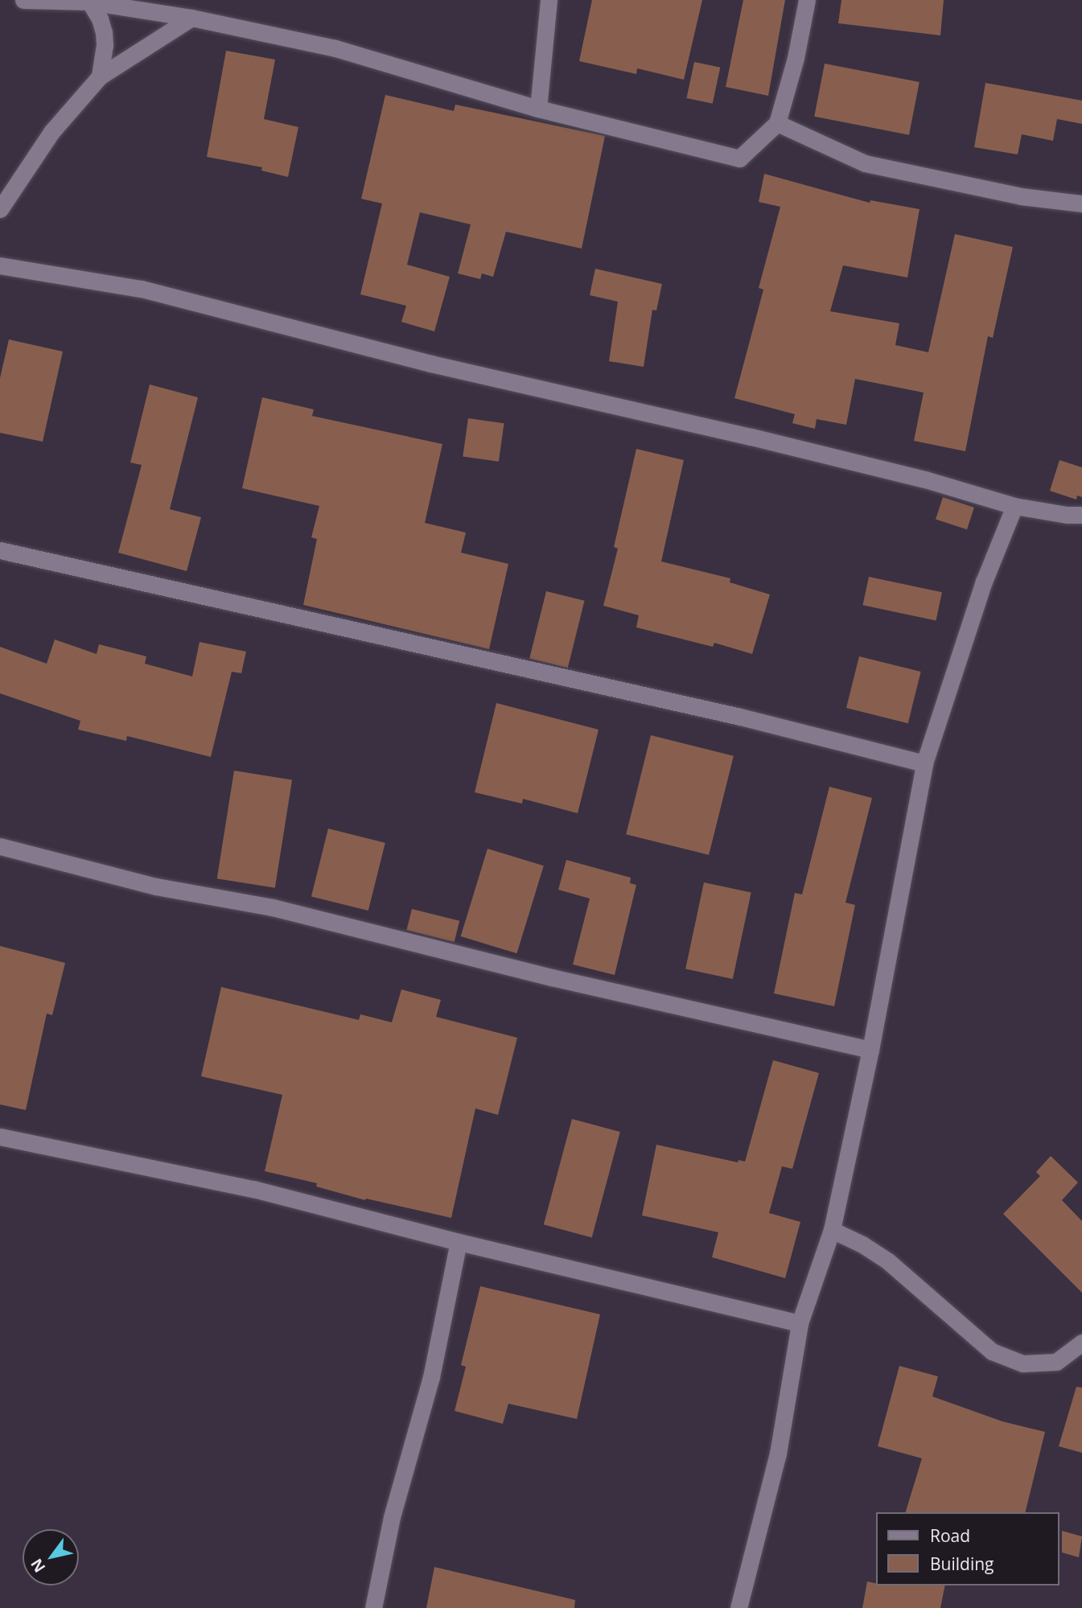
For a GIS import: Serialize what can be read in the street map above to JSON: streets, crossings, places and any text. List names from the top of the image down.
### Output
{
  "legend": ["Road", "Building"],
  "north": "bottom left"
}
